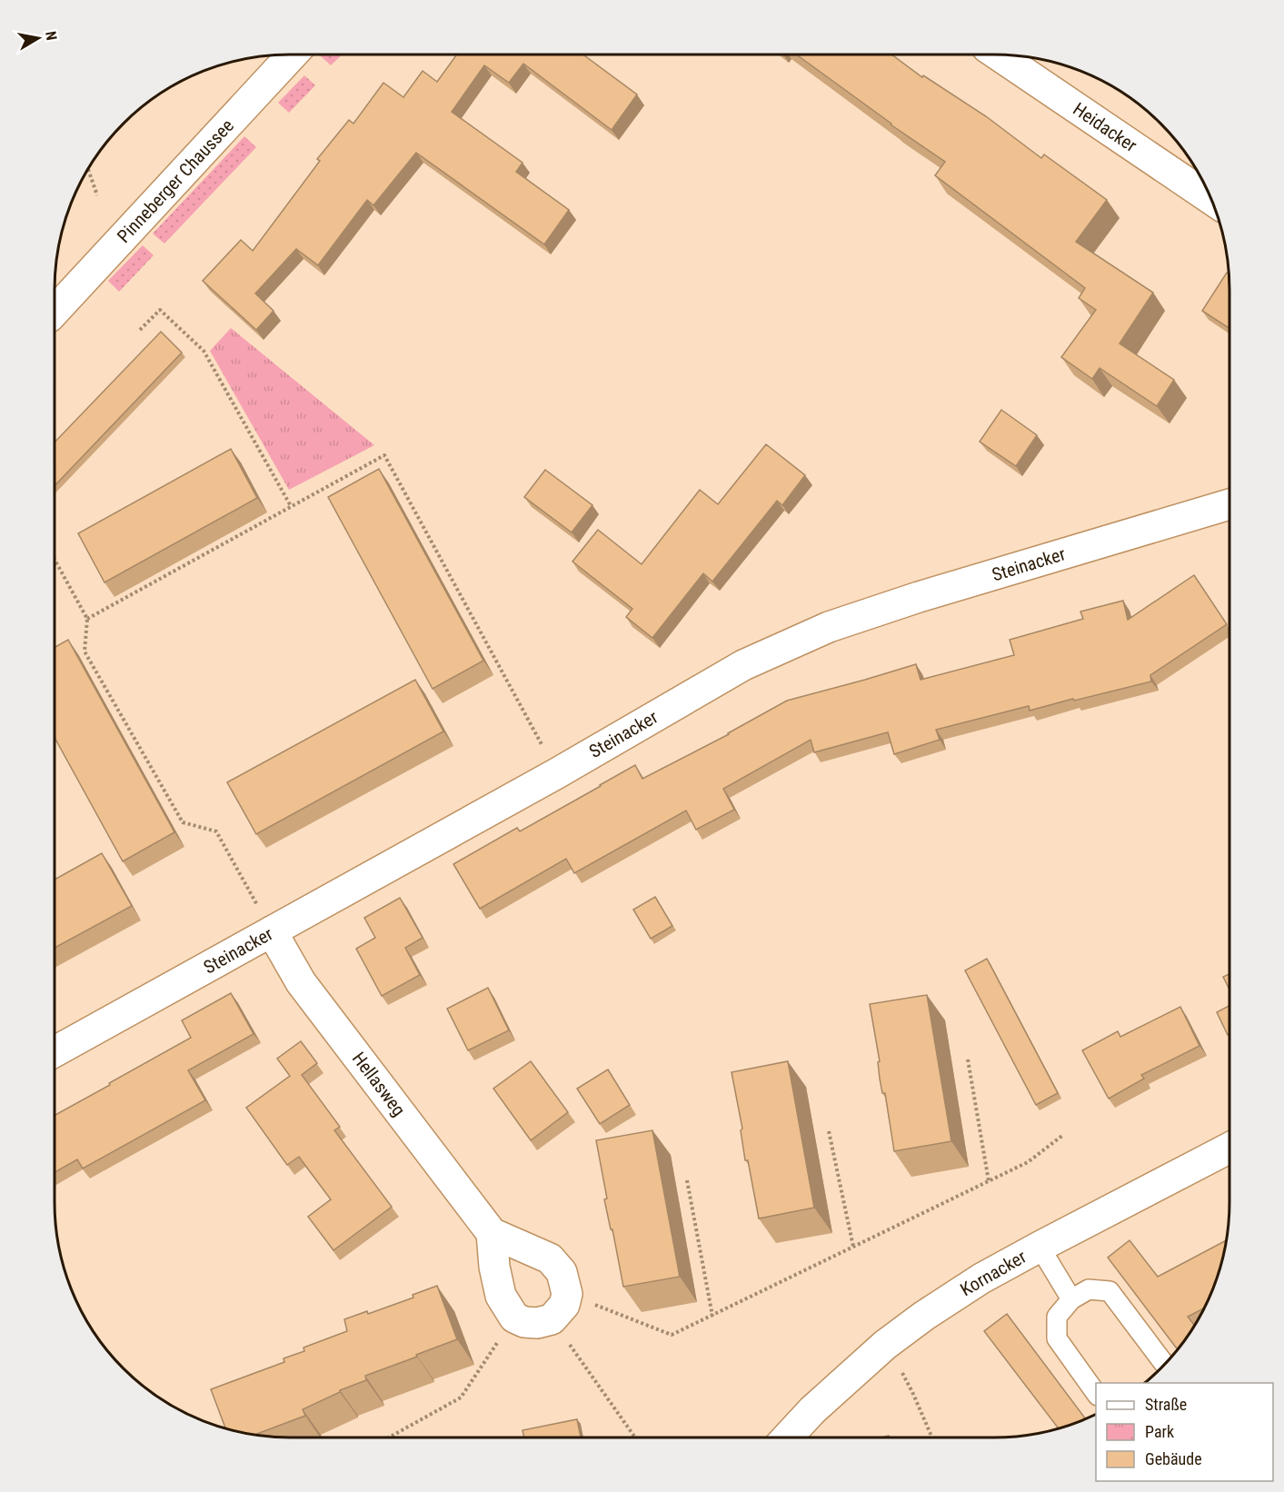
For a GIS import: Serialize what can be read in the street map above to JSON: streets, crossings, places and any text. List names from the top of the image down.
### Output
{
  "streets": {
    "street": [
      "Heidacker",
      "Pinneberger Chaussee",
      "Steinacker",
      "Hellasweg",
      "Kornacker"
    ]
  },
  "crossings": [
    ["Steinacker", "Hellasweg"]
  ],
  "legend": ["Straße", "Park", "Gebäude"],
  "north": "right"
}
